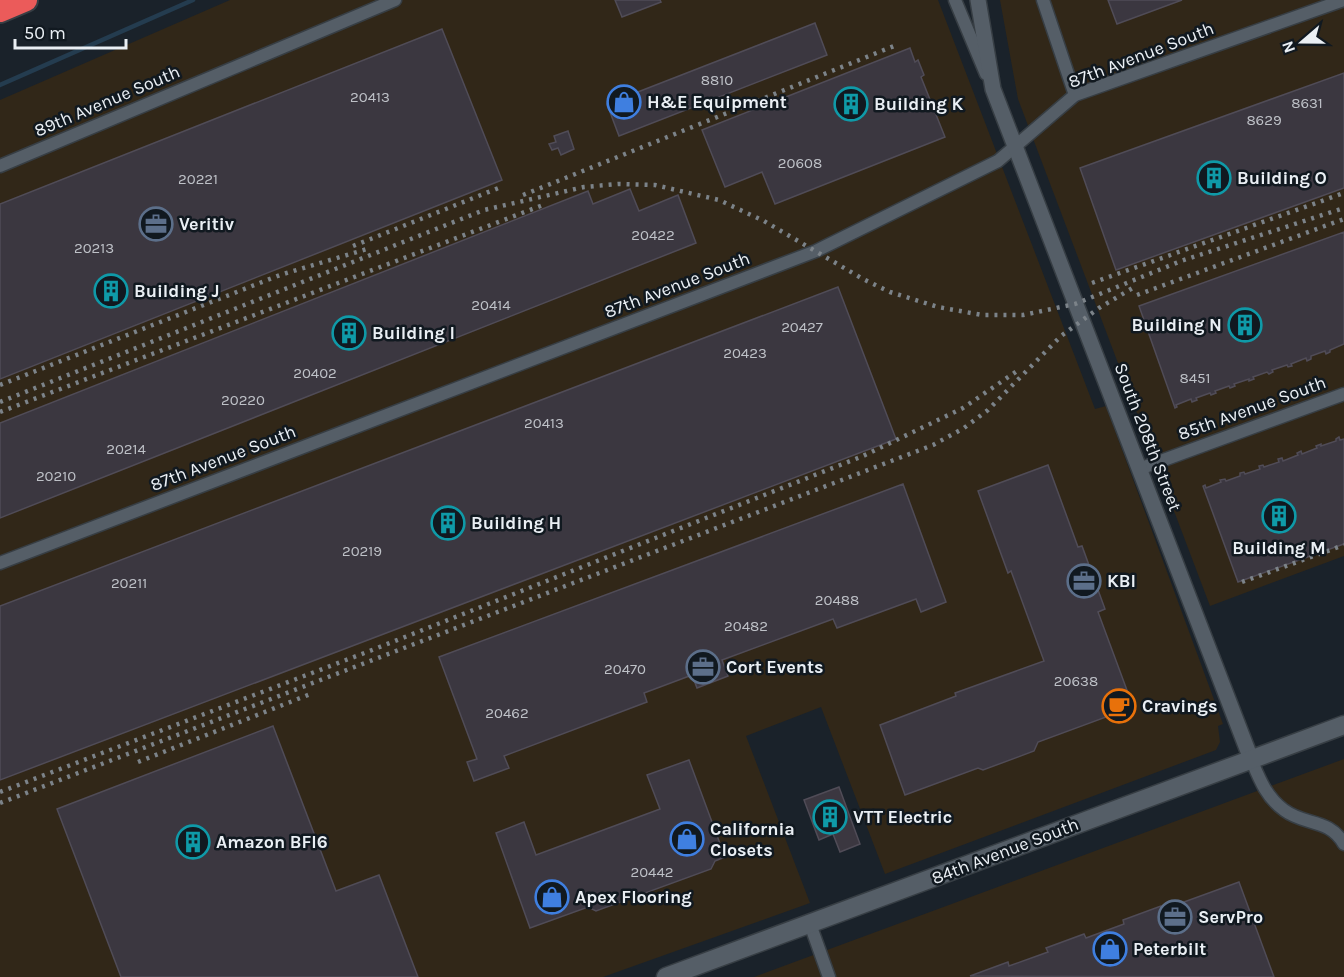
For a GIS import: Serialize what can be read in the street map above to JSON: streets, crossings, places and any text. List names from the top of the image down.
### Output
{
  "streets": {
    "main road": ["84th Avenue South"],
    "street": [
      "87th Avenue South",
      "89th Avenue South",
      "85th Avenue South",
      "South 208th Street"
    ]
  },
  "crossings": [
    ["87th Avenue South", "South 208th Street"],
    ["85th Avenue South", "South 208th Street"],
    ["South 208th Street", "84th Avenue South"]
  ],
  "places": {
    "shop": [
      "H&E Equipment",
      "California Closets",
      "Apex Flooring",
      "Peterbilt"
    ],
    "building": [
      "Building K",
      "Building O",
      "Building J",
      "Building N",
      "Building I",
      "Building M",
      "Building H",
      "VTT Electric",
      "Amazon BFI6"
    ],
    "office": [
      "Veritiv",
      "KBI",
      "Cort Events",
      "ServPro"
    ],
    "cafe": ["Cravings"]
  },
  "house_numbers": [
    "8810",
    "20413",
    "8631",
    "8629",
    "20608",
    "20221",
    "20422",
    "20213",
    "20414",
    "20427",
    "20423",
    "20402",
    "8451",
    "20220",
    "20413",
    "20214",
    "20210",
    "20219",
    "20211",
    "20488",
    "20482",
    "20470",
    "20638",
    "20462",
    "20442"
  ],
  "scale_bar": "50 m",
  "north": "left"
}
